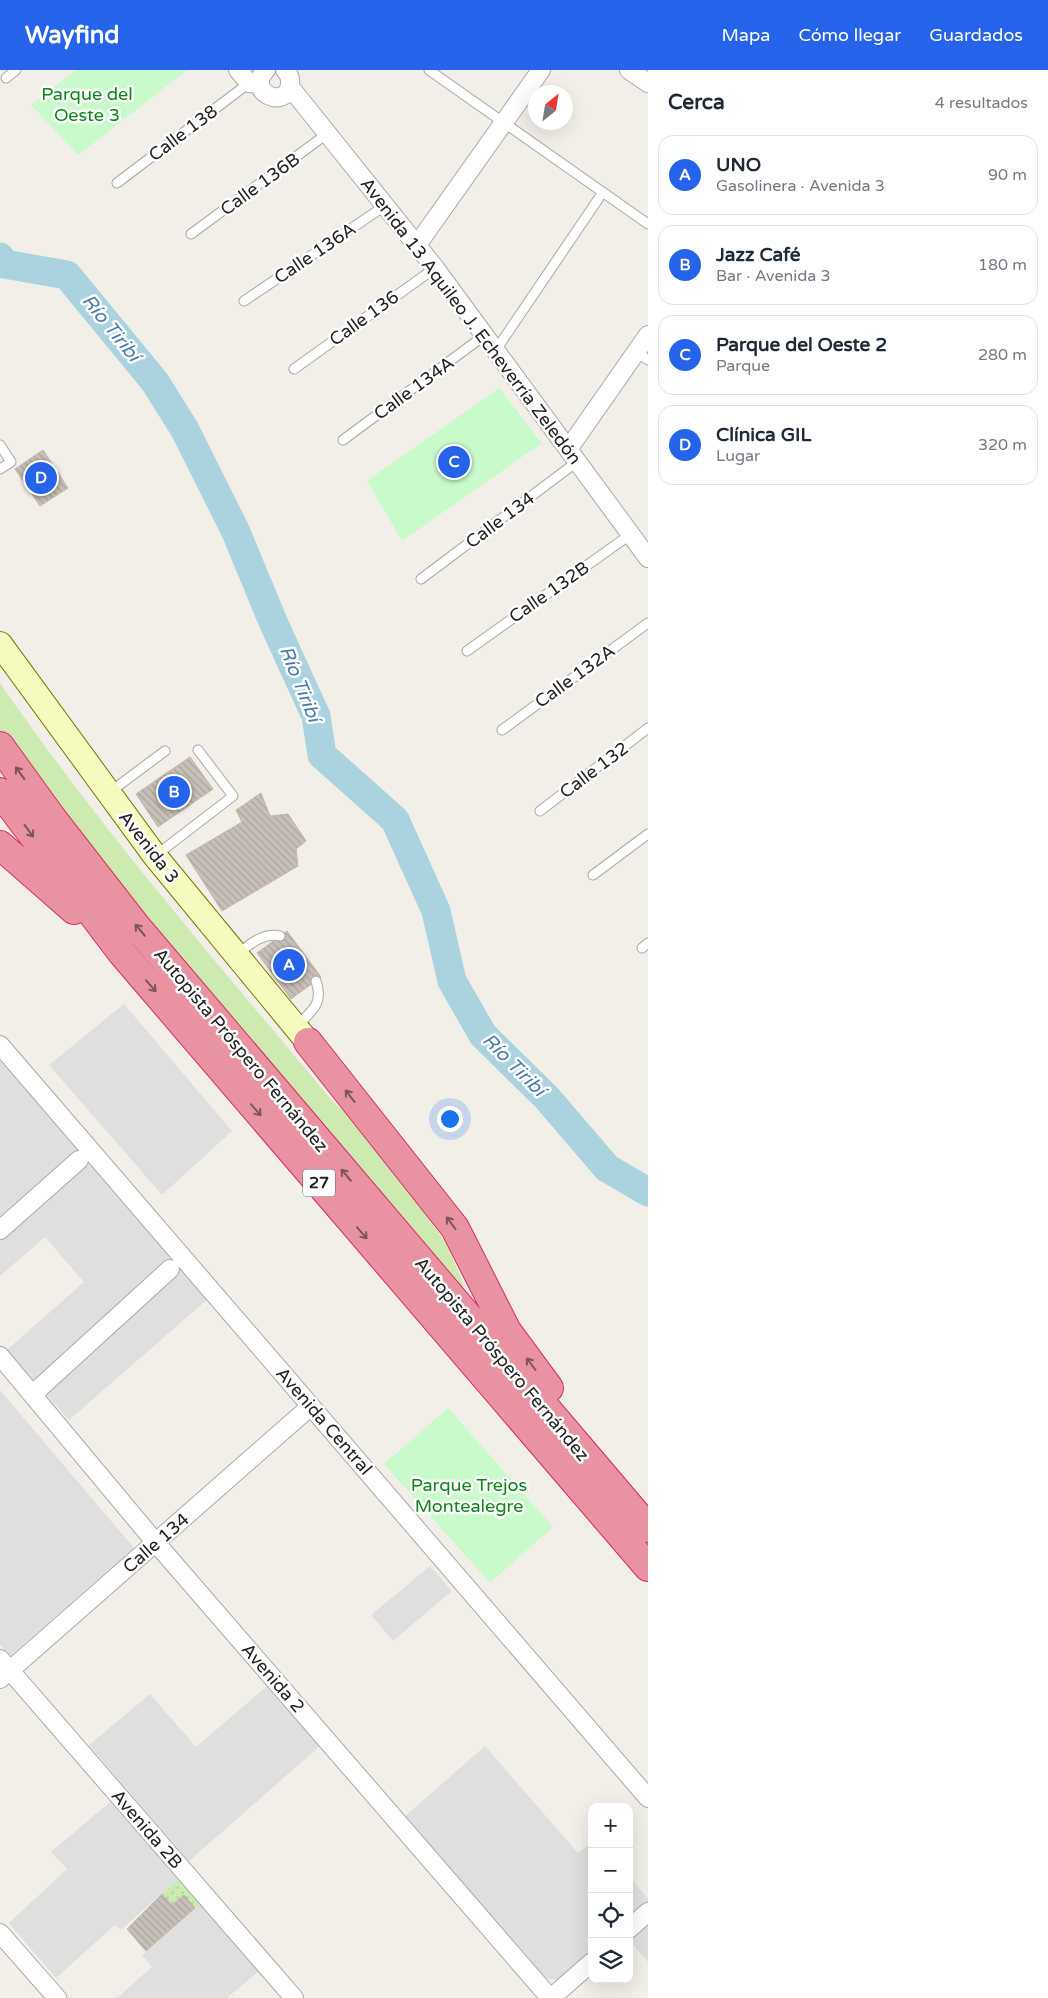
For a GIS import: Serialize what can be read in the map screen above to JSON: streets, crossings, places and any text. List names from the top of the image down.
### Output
{
  "streets": {
    "highway": ["Autopista Próspero Fernández", "27"],
    "street": [
      "Avenida 13 Aquileo J. Echeverría Zeledón",
      "Calle 134",
      "Avenida 3",
      "Avenida Central",
      "Avenida 2",
      "Avenida 2B"
    ],
    "lane": [
      "Calle 138",
      "Calle 136B",
      "Calle 136A",
      "Calle 136",
      "Calle 134A",
      "Calle 132B",
      "Calle 132A",
      "Calle 132"
    ]
  },
  "crossings": [
    ["Calle 136B", "Avenida 13 Aquileo J. Echeverría Zeledón"],
    ["Calle 136A", "Avenida 13 Aquileo J. Echeverría Zeledón"],
    ["Calle 136", "Avenida 13 Aquileo J. Echeverría Zeledón"],
    ["Avenida 13 Aquileo J. Echeverría Zeledón", "Calle 134A"],
    ["Avenida 13 Aquileo J. Echeverría Zeledón", "Calle 134"],
    ["Avenida 13 Aquileo J. Echeverría Zeledón", "Calle 132B"],
    ["Calle 134", "Avenida Central"],
    ["Calle 134", "Avenida 2"],
    ["Calle 134", "Avenida 2B"]
  ],
  "water": ["Río Tiribí"],
  "parks": ["Parque del Oeste 3", "Parque Trejos Montealegre"],
  "north": "top right",
  "page": {
    "header": "Wayfind",
    "nav": ["Mapa", "Cómo llegar", "Guardados"],
    "heading": ["Cerca", "4 resultados"],
    "list": [
      {
        "mark": "A",
        "name": "UNO",
        "note": "Gasolinera · Avenida 3",
        "value": "90 m"
      },
      {
        "mark": "B",
        "name": "Jazz Café",
        "note": "Bar · Avenida 3",
        "value": "180 m"
      },
      {
        "mark": "C",
        "name": "Parque del Oeste 2",
        "note": "Parque",
        "value": "280 m"
      },
      {
        "mark": "D",
        "name": "Clínica GIL",
        "note": "Lugar",
        "value": "320 m"
      }
    ],
    "pins": [
      "C",
      "D",
      "B",
      "A"
    ],
    "map_buttons": ["+", "−"]
  }
}
